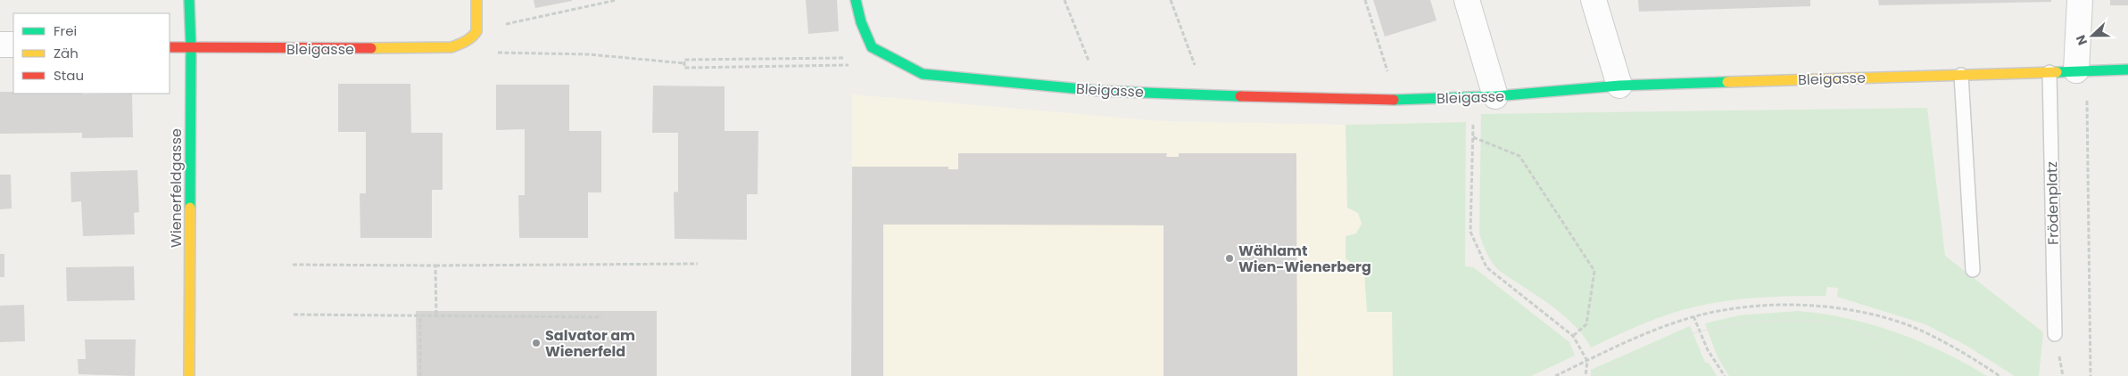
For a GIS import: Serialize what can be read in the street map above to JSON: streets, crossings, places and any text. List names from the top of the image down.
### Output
{
  "streets": {
    "street": ["Bleigasse", "Wienerfeldgasse"],
    "lane": ["Frödenplatz"]
  },
  "crossings": [
    ["Bleigasse", "Wienerfeldgasse"],
    ["Bleigasse", "Frödenplatz"]
  ],
  "places": ["Wählamt Wien-Wienerberg", "Salvator am Wienerfeld"],
  "legend": ["Frei", "Zäh", "Stau"],
  "north": "left"
}
